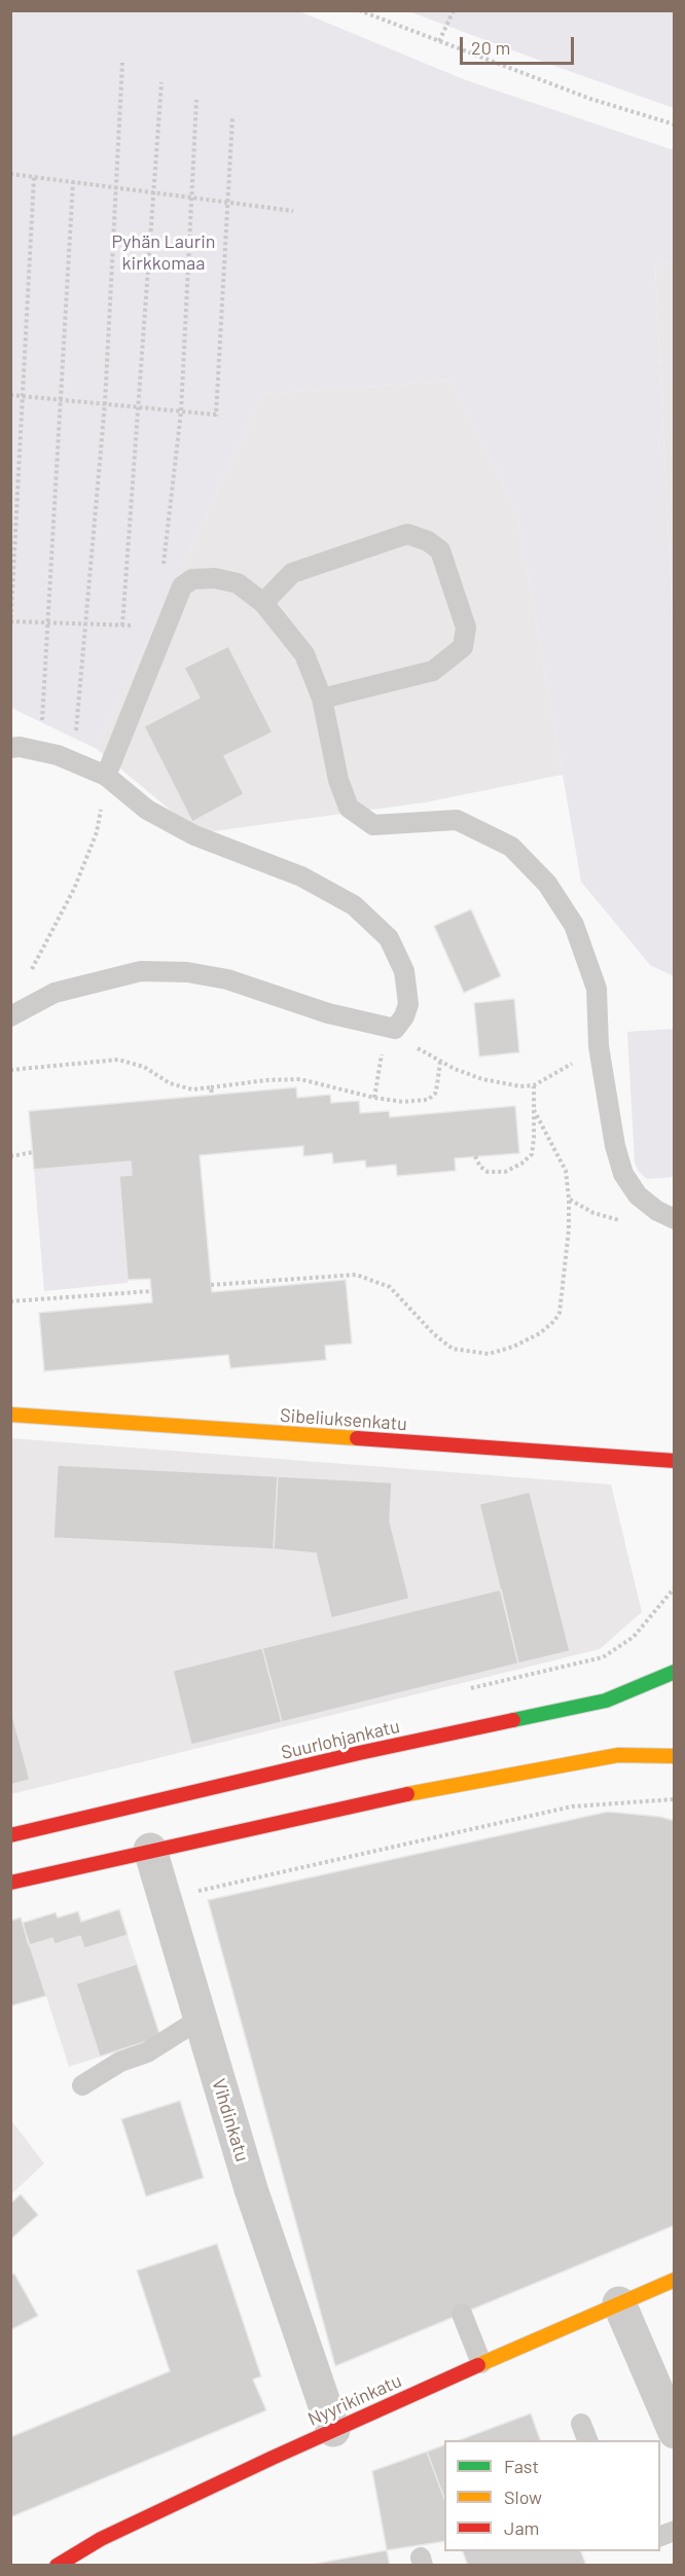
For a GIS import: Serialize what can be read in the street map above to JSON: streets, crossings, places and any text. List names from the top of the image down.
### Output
{
  "streets": {
    "street": [
      "Sibeliuksenkatu",
      "Suurlohjankatu",
      "Vihdinkatu",
      "Nyyrikinkatu"
    ]
  },
  "crossings": [
    ["Vihdinkatu", "Nyyrikinkatu"]
  ],
  "parks": ["Pyhän Laurin kirkkomaa"],
  "legend": ["Fast", "Slow", "Jam"],
  "scale_bar": "20 m"
}
